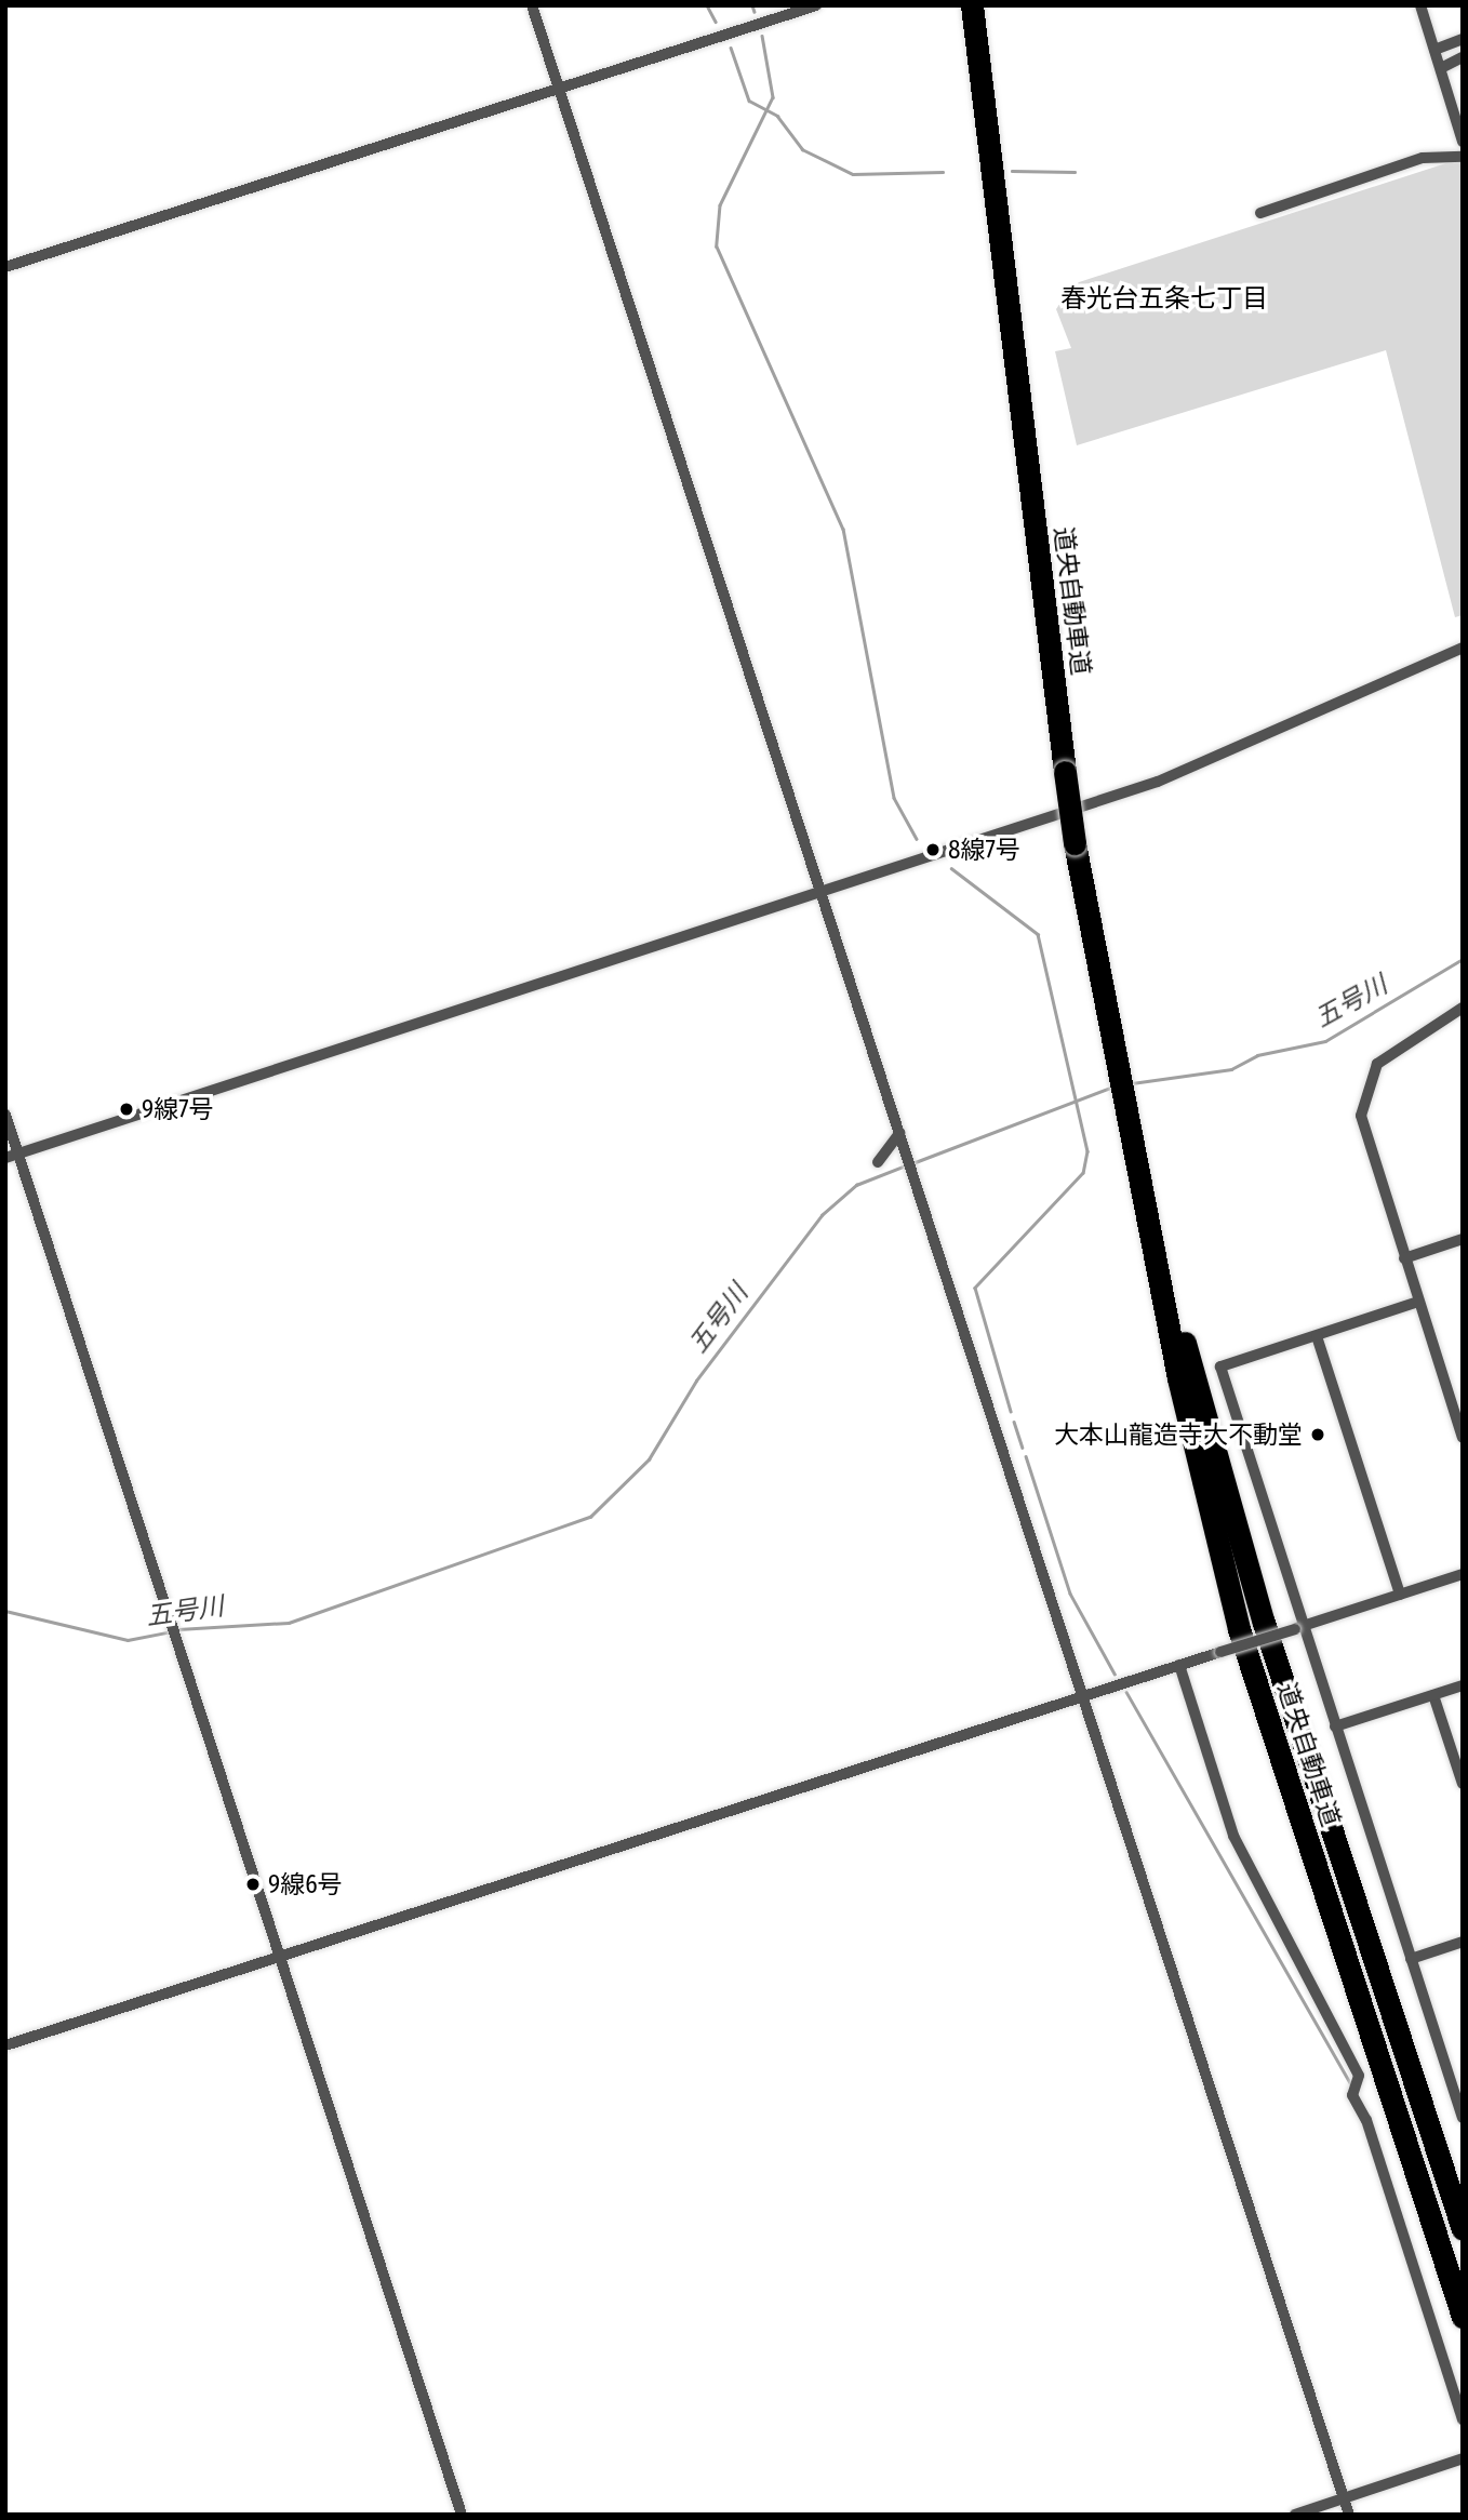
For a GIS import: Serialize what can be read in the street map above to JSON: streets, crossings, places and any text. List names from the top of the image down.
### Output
{
  "streets": {
    "highway": ["道央自動車道"]
  },
  "districts": ["春光台五条七丁目"],
  "water": ["五号川"],
  "places": [
    "8線7号",
    "9線7号",
    "大本山龍造寺大不動堂",
    "9線6号"
  ]
}
